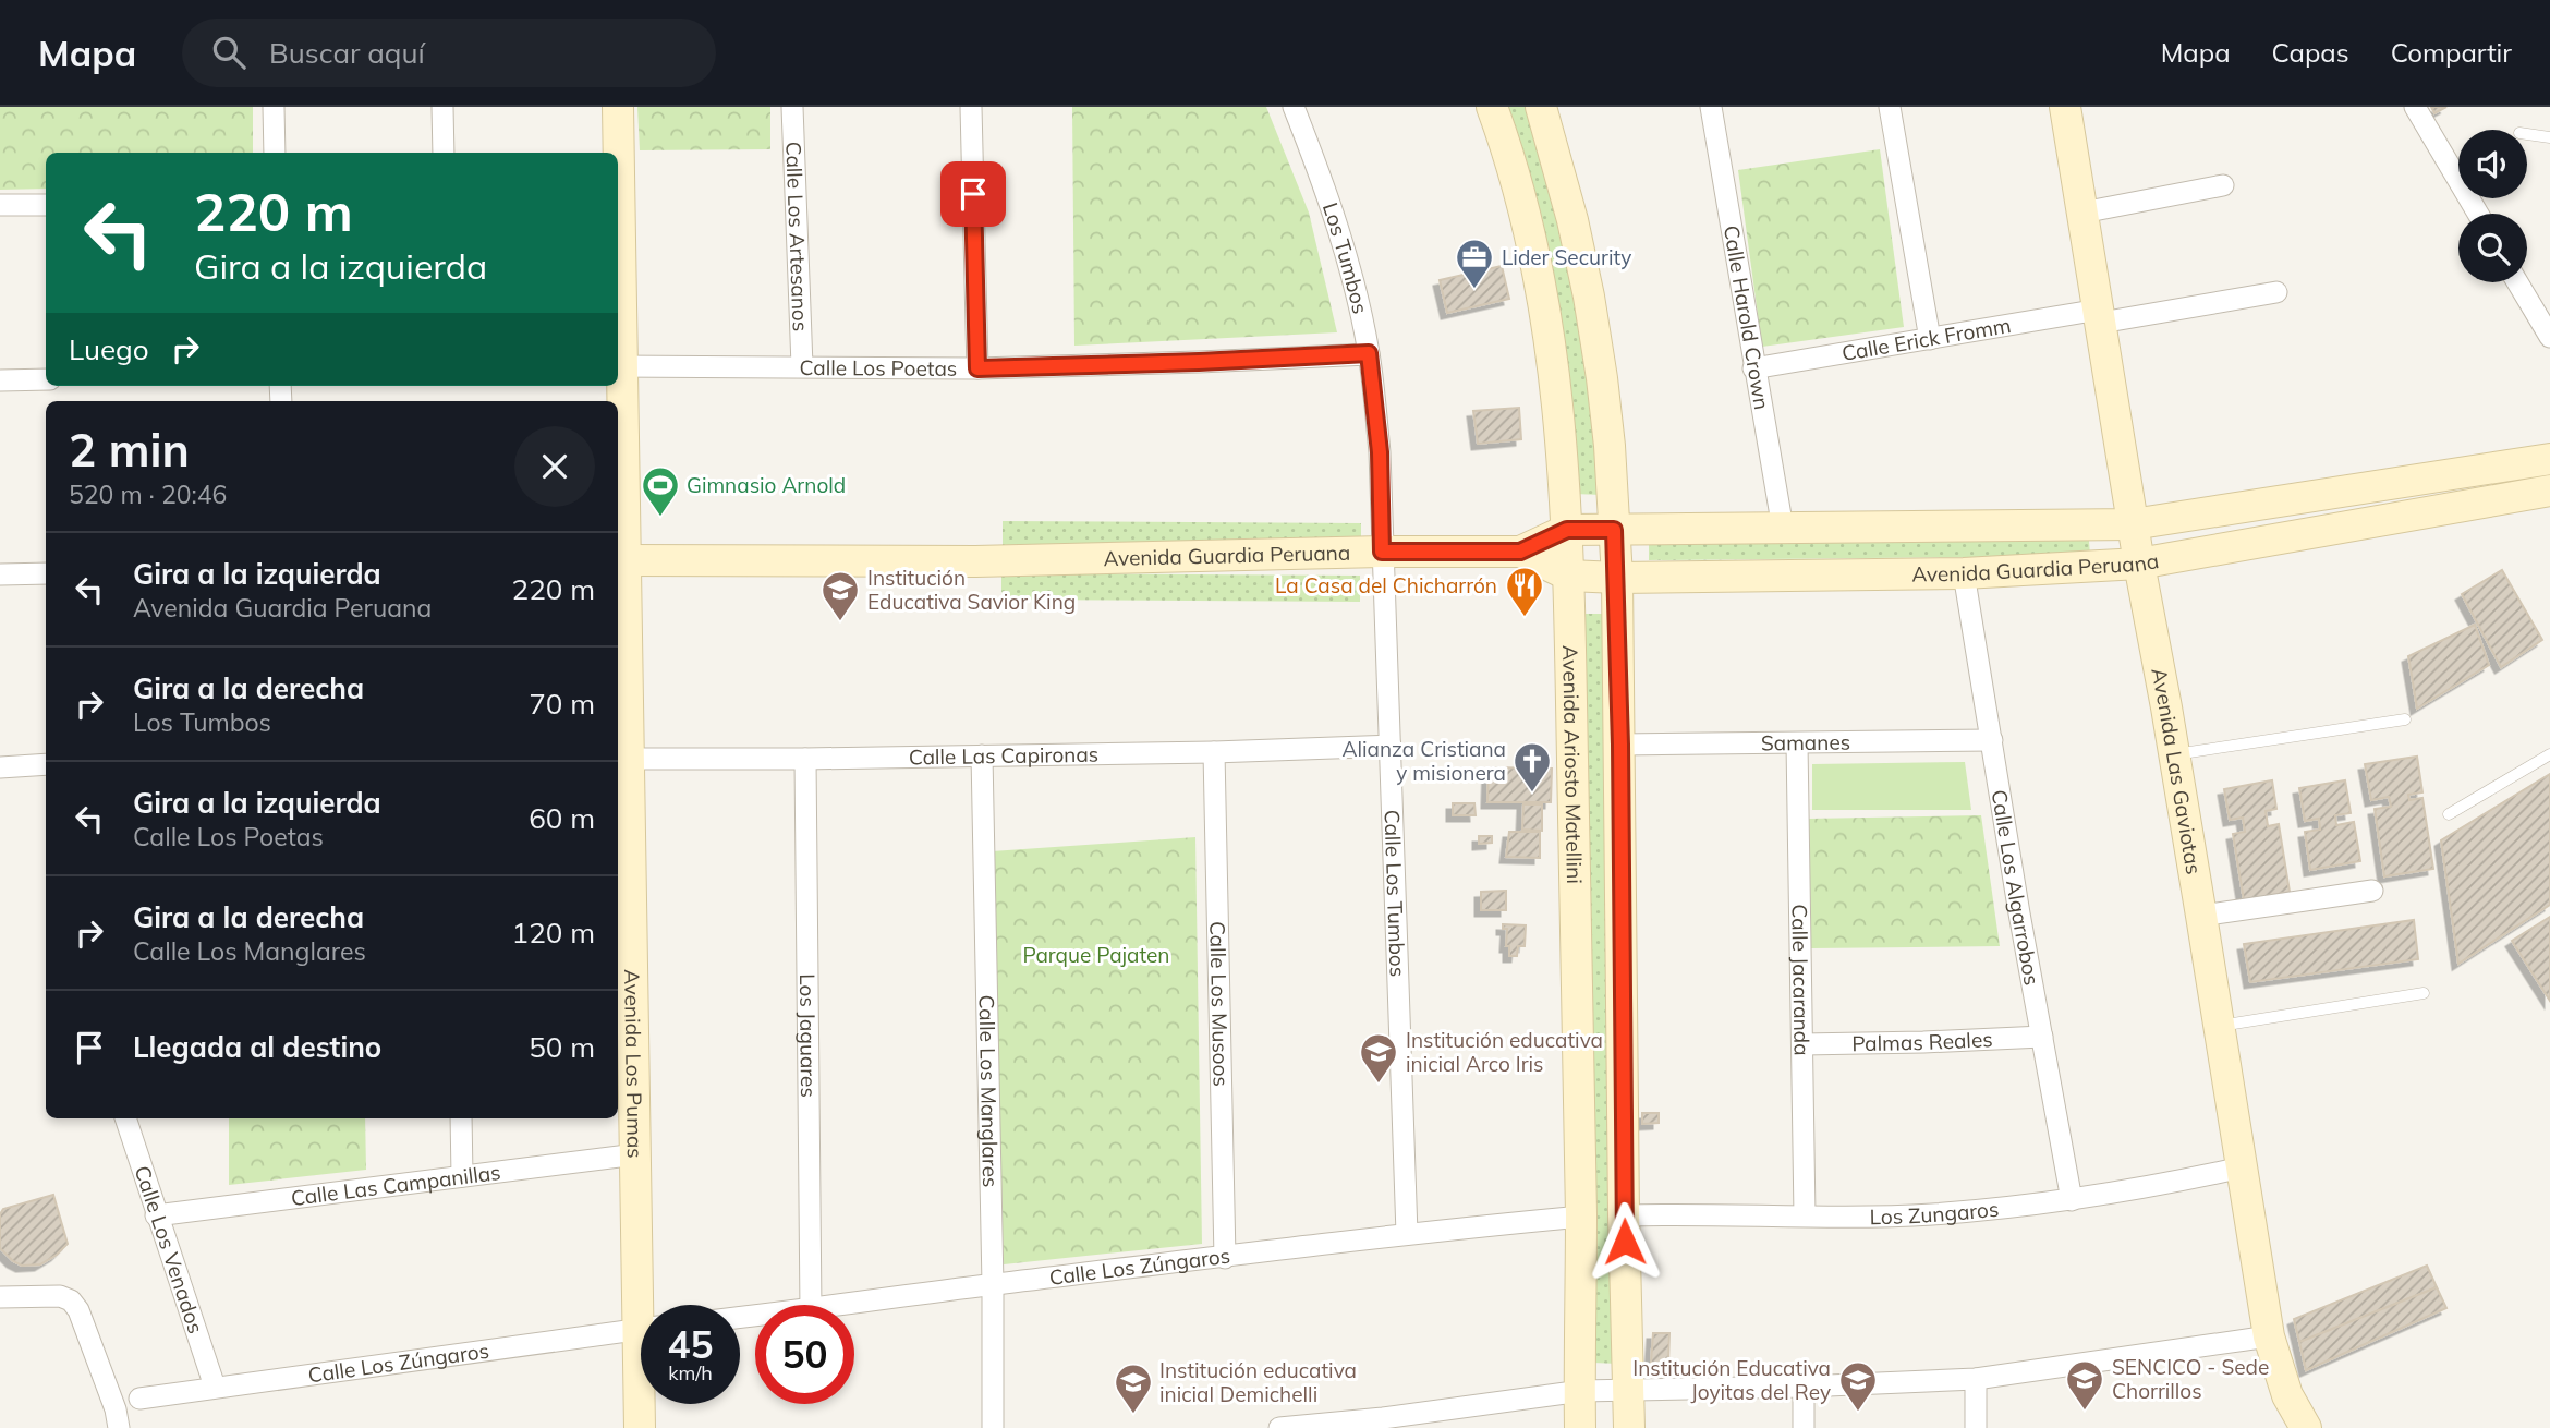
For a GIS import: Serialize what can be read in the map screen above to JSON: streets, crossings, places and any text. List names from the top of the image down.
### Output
{
  "streets": {
    "street": [
      "Calle Los Artesanos",
      "Los Tumbos",
      "Calle Harold Crown",
      "Calle Erick Fromm",
      "Calle Los Poetas",
      "Avenida Guardia Peruana",
      "Samanes",
      "Calle Las Capironas",
      "Avenida Ariosto Matellini",
      "Avenida Las Gaviotas",
      "Calle Los Algarrobos",
      "Calle Los Tumbos",
      "Calle Jacaranda",
      "Calle Los Musoos",
      "Los Jaguares",
      "Palmas Reales",
      "Avenida Los Pumas",
      "Calle Los Manglares",
      "Calle Las Campanillas",
      "Los Zungaros",
      "Calle Los Venados",
      "Calle Los Zúngaros"
    ]
  },
  "crossings": [
    ["Calle Los Artesanos", "Calle Los Poetas"],
    ["Los Tumbos", "Calle Los Poetas"],
    ["Los Tumbos", "Avenida Guardia Peruana"],
    ["Los Tumbos", "Calle Los Tumbos"],
    ["Calle Harold Crown", "Calle Erick Fromm"],
    ["Calle Harold Crown", "Avenida Guardia Peruana"],
    ["Calle Erick Fromm", "Avenida Las Gaviotas"],
    ["Calle Los Poetas", "Avenida Los Pumas"],
    ["Avenida Guardia Peruana", "Avenida Ariosto Matellini"],
    ["Avenida Guardia Peruana", "Avenida Las Gaviotas"],
    ["Avenida Guardia Peruana", "Calle Los Algarrobos"],
    ["Avenida Guardia Peruana", "Calle Los Tumbos"],
    ["Avenida Guardia Peruana", "Avenida Los Pumas"],
    ["Samanes", "Calle Los Algarrobos"],
    ["Samanes", "Calle Jacaranda"],
    ["Calle Las Capironas", "Calle Los Tumbos"],
    ["Calle Las Capironas", "Calle Los Musoos"],
    ["Calle Las Capironas", "Los Jaguares"],
    ["Calle Las Capironas", "Avenida Los Pumas"],
    ["Calle Las Capironas", "Calle Los Manglares"],
    ["Avenida Ariosto Matellini", "Calle Los Zúngaros"],
    ["Avenida Las Gaviotas", "Los Zungaros"],
    ["Calle Los Algarrobos", "Palmas Reales"],
    ["Calle Los Algarrobos", "Los Zungaros"],
    ["Calle Los Tumbos", "Calle Los Zúngaros"],
    ["Calle Jacaranda", "Palmas Reales"],
    ["Calle Jacaranda", "Los Zungaros"],
    ["Calle Los Musoos", "Calle Los Zúngaros"],
    ["Avenida Los Pumas", "Calle Las Campanillas"],
    ["Calle Los Manglares", "Calle Los Zúngaros"],
    ["Calle Las Campanillas", "Calle Los Venados"],
    ["Calle Los Venados", "Calle Los Zúngaros"]
  ],
  "parks": ["Parque Pajaten"],
  "places": {
    "office": ["Lider Security"],
    "sports": ["Gimnasio Arnold"],
    "restaurant": ["La Casa del Chicharrón"],
    "school or university": [
      "Institución Educativa Savior King",
      "Institución educativa inicial Arco Iris",
      "SENCICO - Sede Chorrillos",
      "Institución Educativa Joyitas del Rey",
      "Institución educativa inicial Demichelli"
    ],
    "church": ["Alianza Cristiana y misionera"]
  },
  "page": {
    "header": "Mapa",
    "search": "Buscar aquí",
    "nav": ["Mapa", "Capas", "Compartir"],
    "turn": ["220 m", "Gira a la izquierda"],
    "then": "Luego",
    "heading": ["2 min", "520 m · 20:46"],
    "list": [
      {
        "name": "Gira a la izquierda",
        "note": "Avenida Guardia Peruana",
        "value": "220 m"
      },
      {
        "name": "Gira a la derecha",
        "note": "Los Tumbos",
        "value": "70 m"
      },
      {
        "name": "Gira a la izquierda",
        "note": "Calle Los Poetas",
        "value": "60 m"
      },
      {
        "name": "Gira a la derecha",
        "note": "Calle Los Manglares",
        "value": "120 m"
      },
      {
        "name": "Llegada al destino",
        "value": "50 m"
      }
    ],
    "speed": "45 km/h",
    "limit": "50"
  }
}
